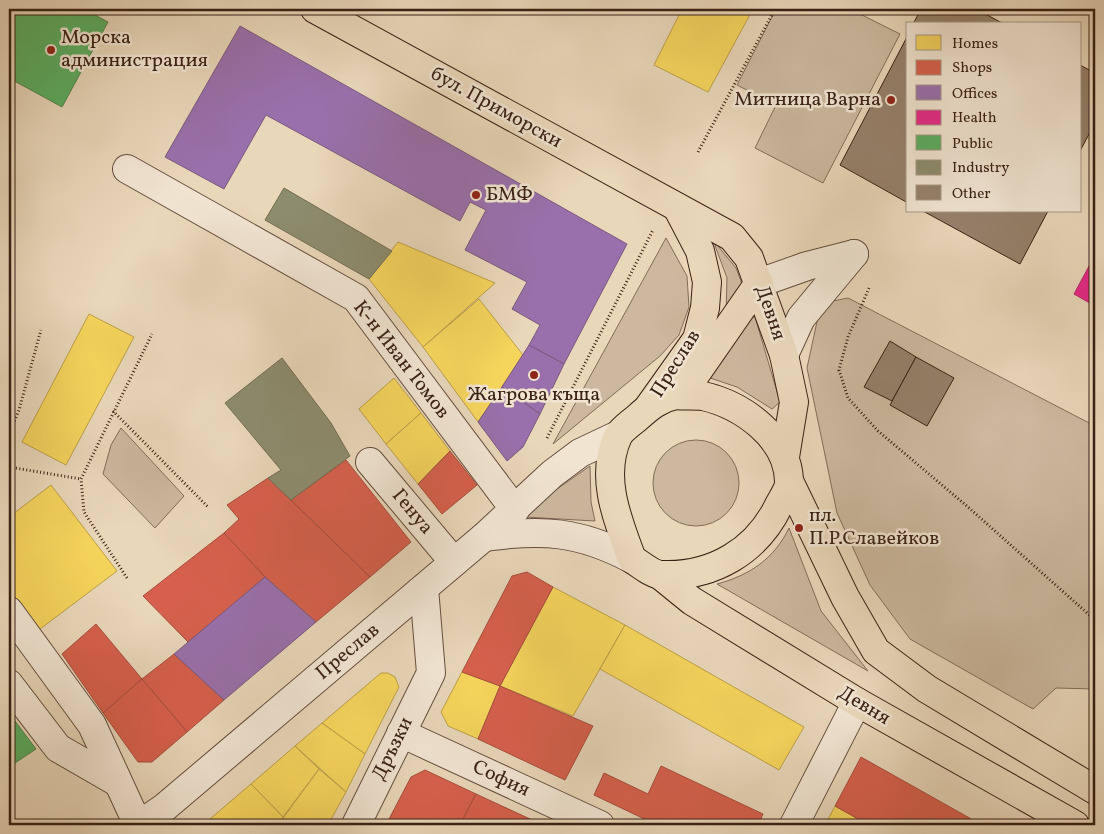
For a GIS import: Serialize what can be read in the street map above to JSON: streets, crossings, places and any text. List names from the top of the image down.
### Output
{
  "streets": {
    "main road": ["бул. Приморски", "Девня", "Преслав"],
    "street": [
      "К-н Иван Томов",
      "Генуа",
      "Дръзки",
      "София"
    ]
  },
  "crossings": [
    ["бул. Приморски", "Девня"],
    ["бул. Приморски", "Преслав"],
    ["Девня", "Преслав"],
    ["К-н Иван Томов", "Преслав"],
    ["Преслав", "Генуа"],
    ["Преслав", "Дръзки"],
    ["Дръзки", "София"]
  ],
  "places": [
    "Морска администрация",
    "Митница Варна",
    "БМФ",
    "Жагрова къща",
    "пл. П.Р.Славeйков"
  ],
  "legend": [
    "Homes",
    "Shops",
    "Offices",
    "Health",
    "Public",
    "Industry",
    "Other"
  ]
}
